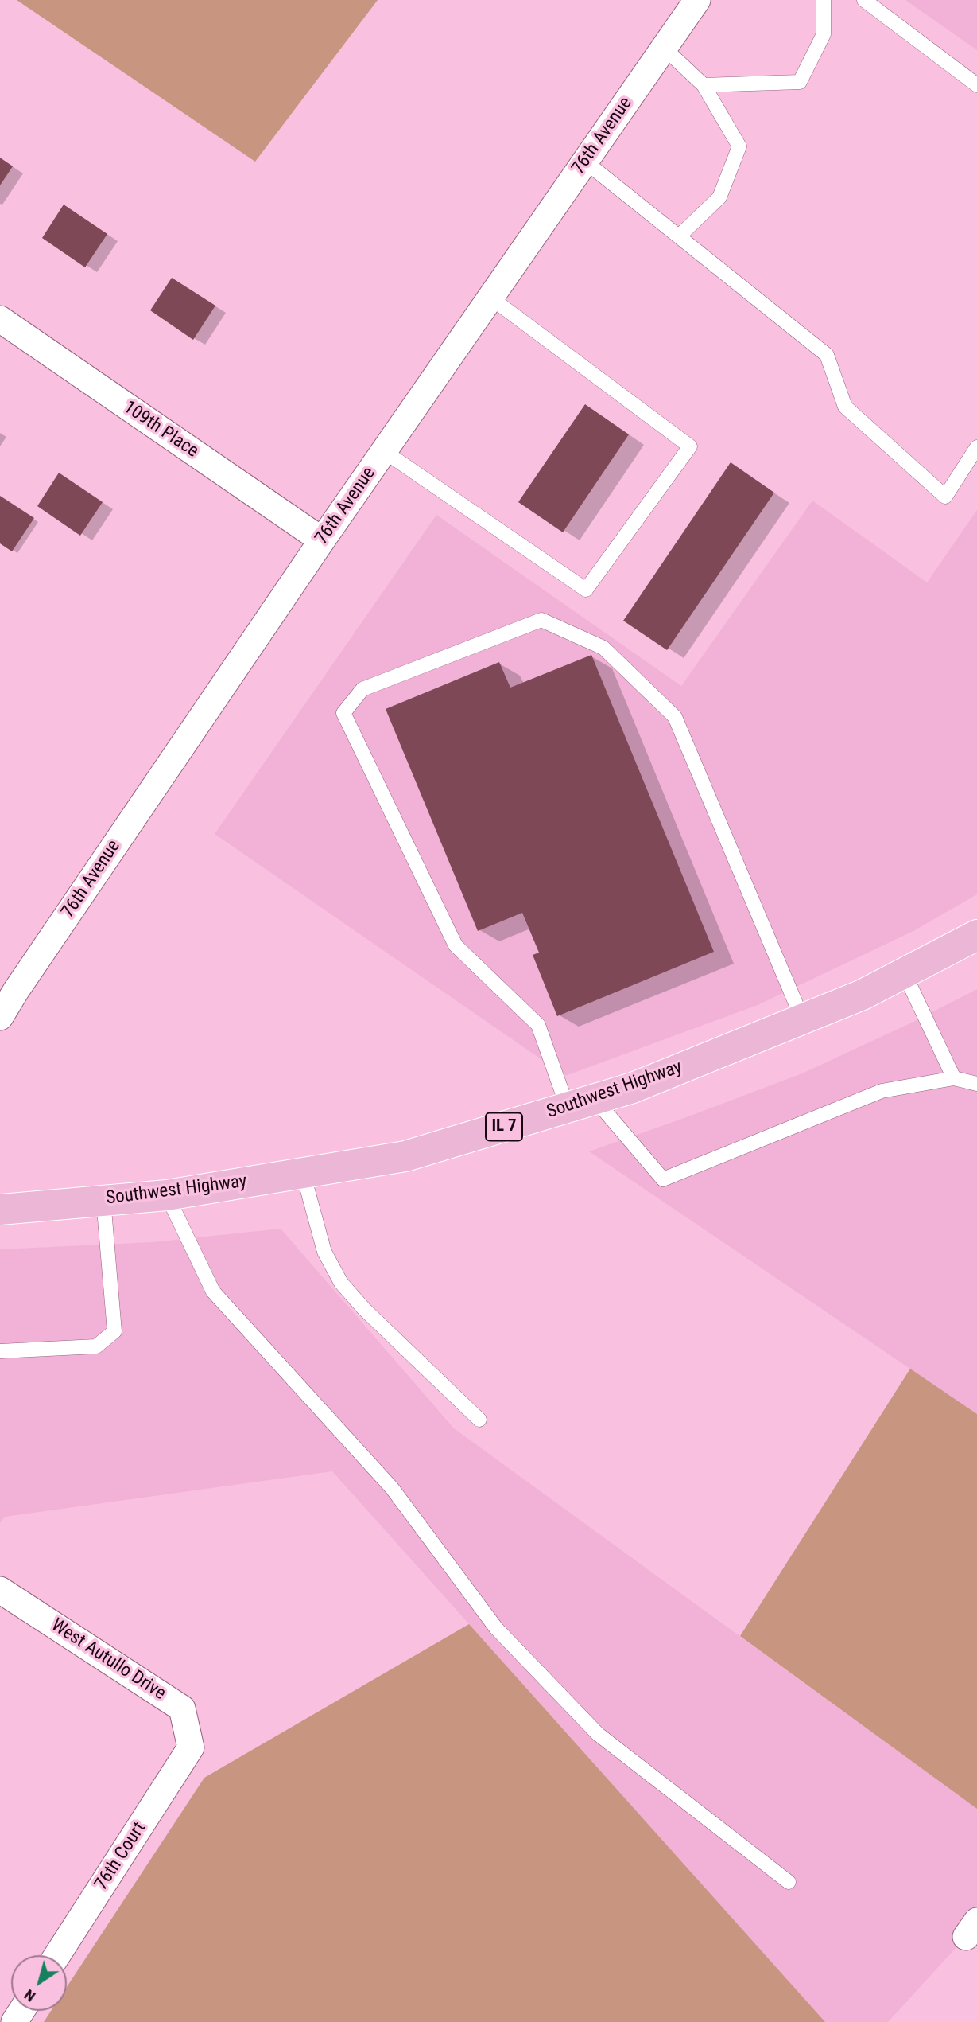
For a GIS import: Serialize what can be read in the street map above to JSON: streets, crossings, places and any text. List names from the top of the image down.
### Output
{
  "streets": {
    "main road": ["Southwest Highway", "IL 7"],
    "street": [
      "76th Avenue",
      "109th Place",
      "West Autullo Drive",
      "76th Court"
    ]
  },
  "crossings": [
    ["76th Avenue", "109th Place"],
    ["West Autullo Drive", "76th Court"]
  ],
  "north": "bottom left"
}
